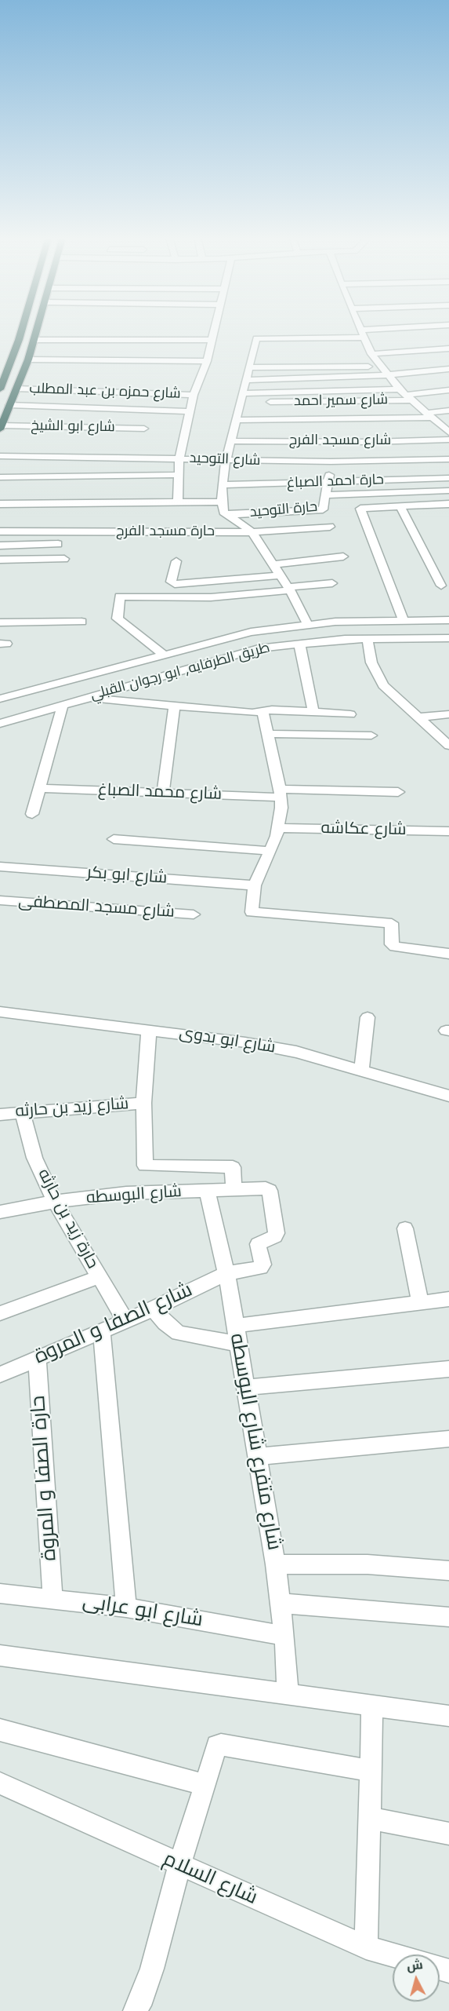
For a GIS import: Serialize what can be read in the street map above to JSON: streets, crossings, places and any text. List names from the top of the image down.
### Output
{
  "streets": {
    "street": [
      "شارع حمزه بن عبد المطلب",
      "شارع سمير احمد",
      "شارع ابو الشيخ",
      "شارع مسجد الفرج",
      "شارع التوحيد",
      "حارة احمد الصباغ",
      "حارة التوحيد",
      "حارة مسجد الفرج",
      "طريق الطرفايه, ابو رجوان القبلي",
      "شارع محمد الصباغ",
      "شارع عكاشه",
      "شارع ابو بكر",
      "شارع مسجد المصطفى",
      "شارع ابو بدوى",
      "شارع زيد بن حارثه",
      "شارع البوسطه",
      "حارة زيد بن حارثه",
      "شارع الصفا و المروة",
      "شارع متفرع شارع البوسطه",
      "حارة الصفا و المروة",
      "شارع ابو عرابى",
      "شارع السلام"
    ]
  },
  "crossings": [
    ["شارع التوحيد", "حارة التوحيد"],
    ["حارة احمد الصباغ", "حارة التوحيد"],
    ["شارع زيد بن حارثه", "حارة زيد بن حارثه"],
    ["شارع البوسطه", "حارة زيد بن حارثه"],
    ["شارع البوسطه", "شارع الصفا و المروة"],
    ["شارع البوسطه", "شارع متفرع شارع البوسطه"],
    ["حارة زيد بن حارثه", "شارع الصفا و المروة"],
    ["شارع الصفا و المروة", "شارع متفرع شارع البوسطه"],
    ["شارع الصفا و المروة", "حارة الصفا و المروة"],
    ["شارع متفرع شارع البوسطه", "شارع ابو عرابى"],
    ["حارة الصفا و المروة", "شارع ابو عرابى"]
  ],
  "north": "top"
}
